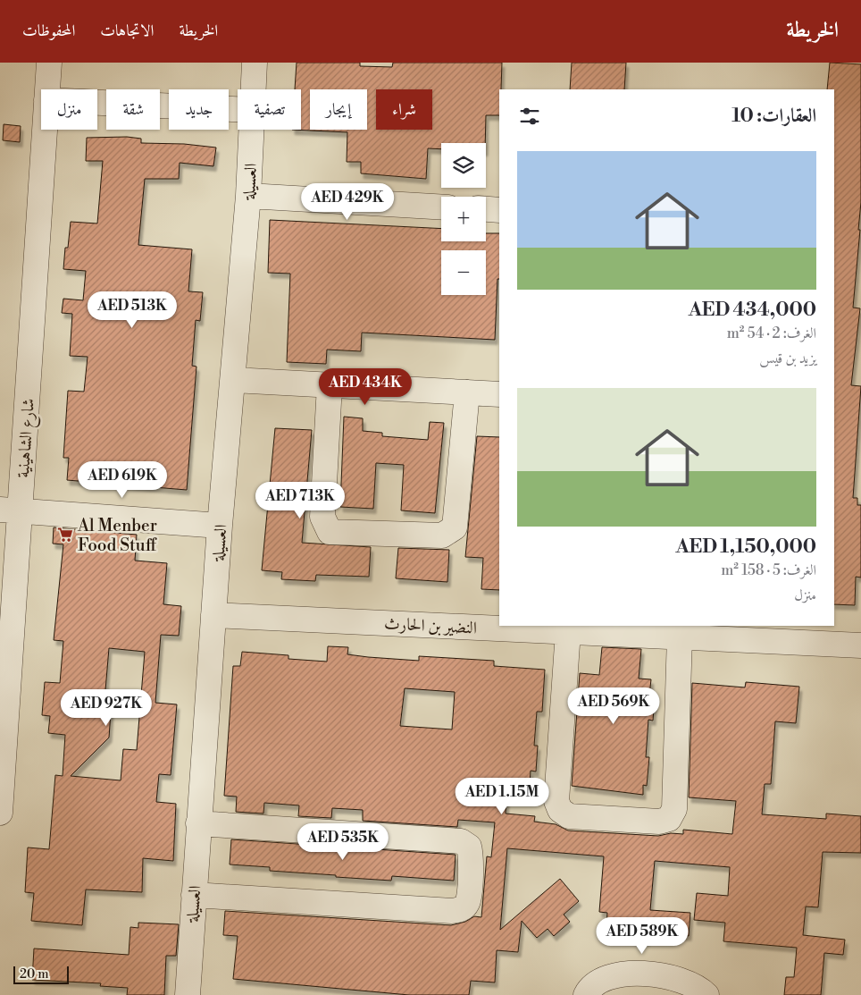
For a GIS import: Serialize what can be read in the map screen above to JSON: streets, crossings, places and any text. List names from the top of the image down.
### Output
{
  "streets": {
    "street": ["العسيلة", "شارع الشاهينية", "النضير بن الحارث"]
  },
  "crossings": [
    ["العسيلة", "النضير بن الحارث"]
  ],
  "places": {
    "supermarket": ["Al Menber Food Stuff"]
  },
  "scale_bar": "20 m",
  "page": {
    "header": "الخريطة",
    "nav": ["الخريطة", "الاتجاهات", "المحفوظات"],
    "chip": [
      "شراء",
      "إيجار",
      "تصفية",
      "جديد",
      "شقة",
      "منزل"
    ],
    "heading": "العقارات: 10",
    "map_buttons": ["+", "−"],
    "list": [
      {
        "name": "AED 434,000",
        "note": "الغرف: 2 · 54 m² · يزيد بن قيس"
      },
      {
        "name": "AED 1,150,000",
        "note": "الغرف: 5 · 158 m² · منزل"
      }
    ],
    "price": [
      "AED 429K",
      "AED 513K",
      "AED 434K",
      "AED 619K",
      "AED 713K",
      "AED 569K",
      "AED 927K",
      "AED 1.15M",
      "AED 535K",
      "AED 589K"
    ],
    "scale": "20 m"
  }
}
